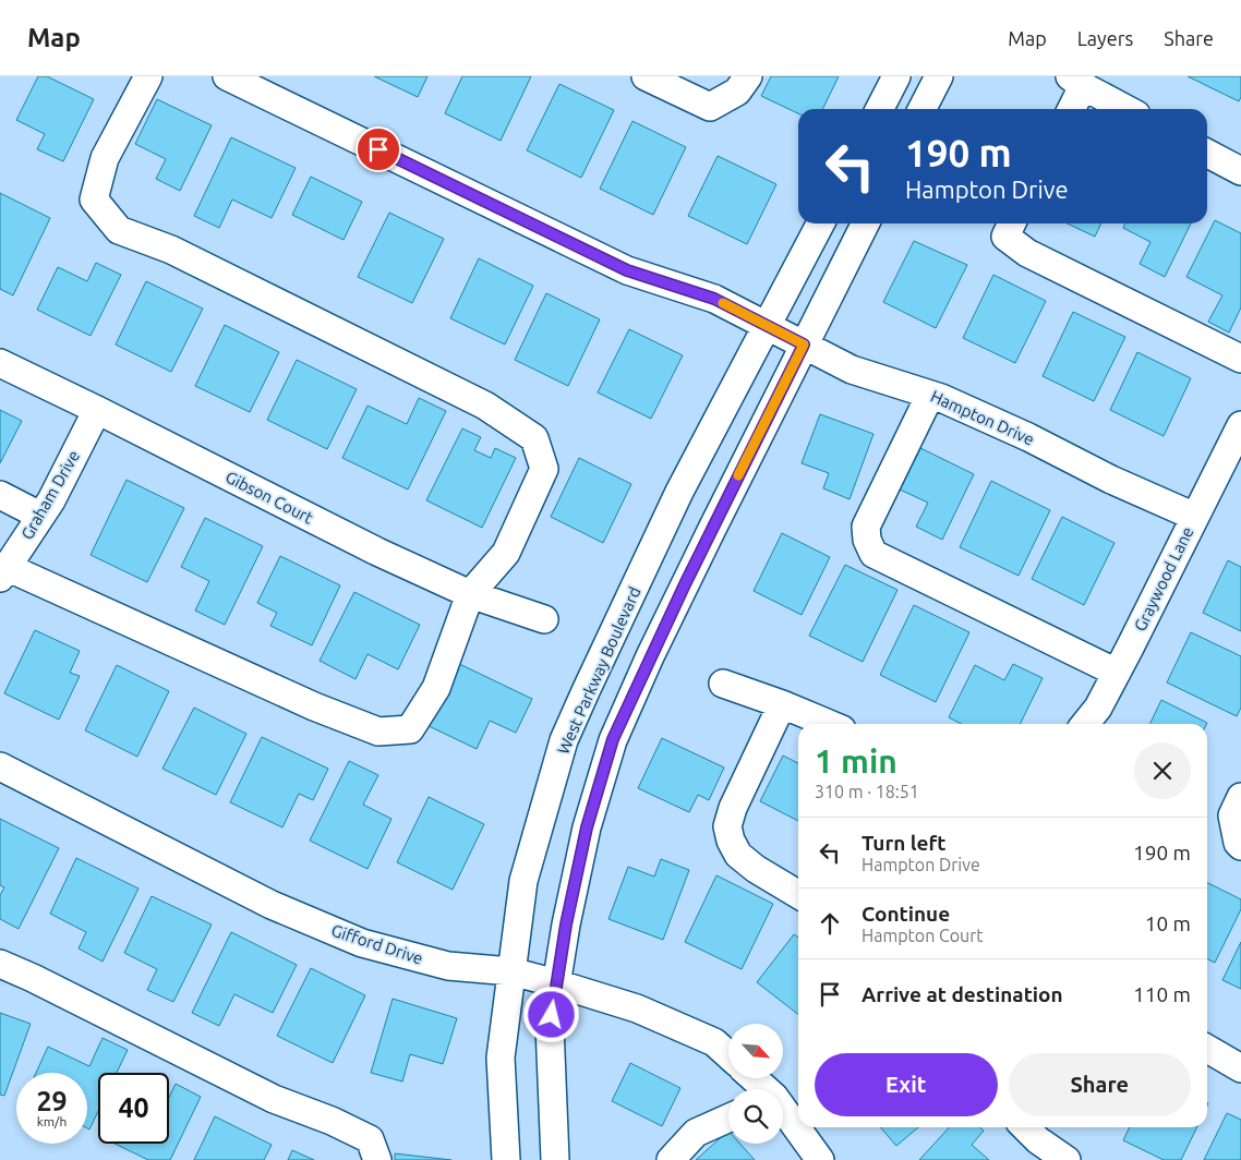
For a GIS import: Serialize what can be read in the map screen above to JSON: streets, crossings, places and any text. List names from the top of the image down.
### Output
{
  "streets": {
    "street": [
      "Hampton Drive",
      "Graham Drive",
      "Gibson Court",
      "Graywood Lane",
      "West Parkway Boulevard",
      "Gifford Drive"
    ]
  },
  "crossings": [
    ["Hampton Drive", "Graywood Lane"],
    ["Hampton Drive", "West Parkway Boulevard"],
    ["Graham Drive", "Gibson Court"],
    ["West Parkway Boulevard", "Gifford Drive"]
  ],
  "north": "bottom right",
  "page": {
    "header": "Map",
    "nav": ["Map", "Layers", "Share"],
    "turn": ["190 m", "Hampton Drive"],
    "heading": ["1 min", "310 m · 18:51"],
    "list": [
      {
        "name": "Turn left",
        "note": "Hampton Drive",
        "value": "190 m"
      },
      {
        "name": "Continue",
        "note": "Hampton Court",
        "value": "10 m"
      },
      {
        "name": "Arrive at destination",
        "value": "110 m"
      }
    ],
    "buttons": ["Exit", "Share"],
    "speed": "29 km/h",
    "limit": "40"
  }
}
